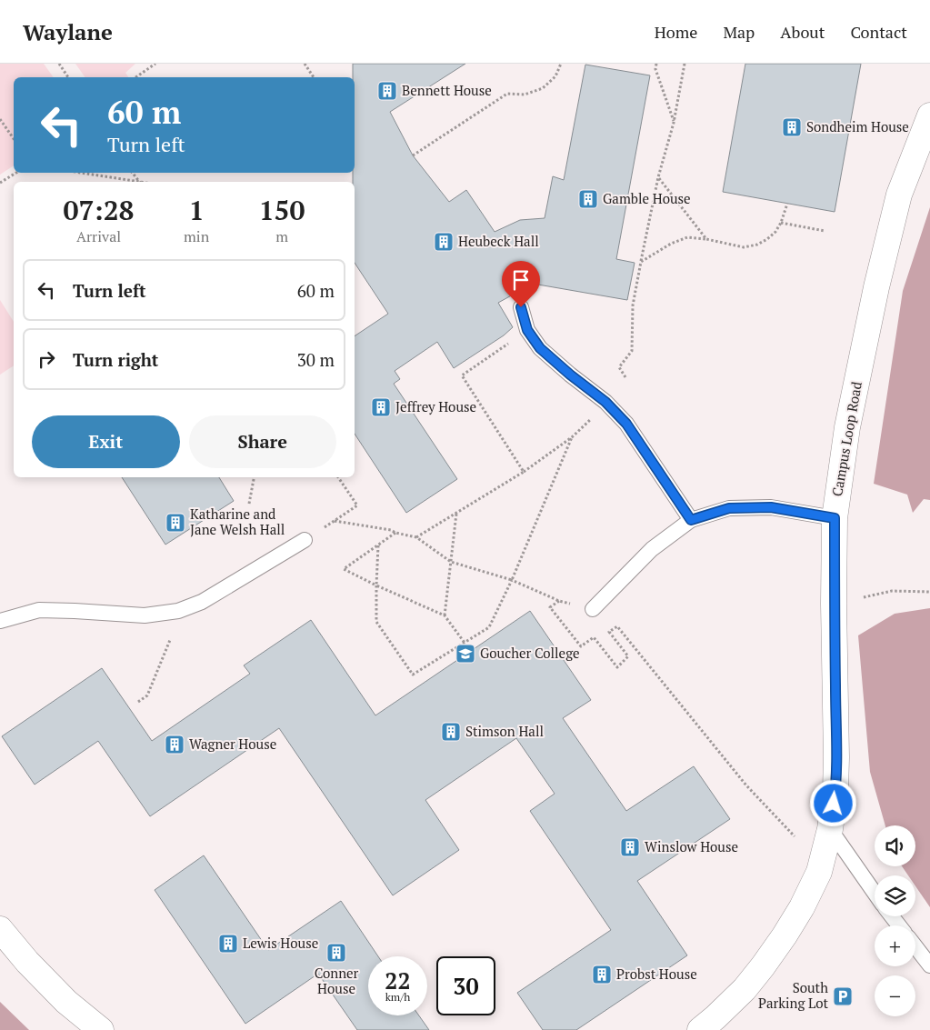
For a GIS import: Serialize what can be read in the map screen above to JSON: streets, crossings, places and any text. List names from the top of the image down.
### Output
{
  "streets": {
    "street": ["Campus Loop Road"]
  },
  "places": {
    "building": [
      "Bennett House",
      "Sondheim House",
      "Gamble House",
      "Heubeck Hall",
      "Jeffrey House",
      "Katharine and Jane Welsh Hall",
      "Stimson Hall",
      "Wagner House",
      "Winslow House",
      "Lewis House",
      "Conner House",
      "Probst House"
    ],
    "school or university": ["Goucher College"],
    "parking": ["South Parking Lot"]
  },
  "page": {
    "header": "Waylane",
    "nav": [
      "Home",
      "Map",
      "About",
      "Contact"
    ],
    "turn": ["60 m", "Turn left"],
    "eta": [
      "07:28",
      "Arrival",
      "1",
      "min",
      "150",
      "m"
    ],
    "list": [
      {
        "name": "Turn left",
        "value": "60 m"
      },
      {
        "name": "Turn right",
        "value": "30 m"
      }
    ],
    "buttons": ["Exit", "Share"],
    "map_buttons": ["+", "−"],
    "speed": "22 km/h",
    "limit": "30"
  }
}
